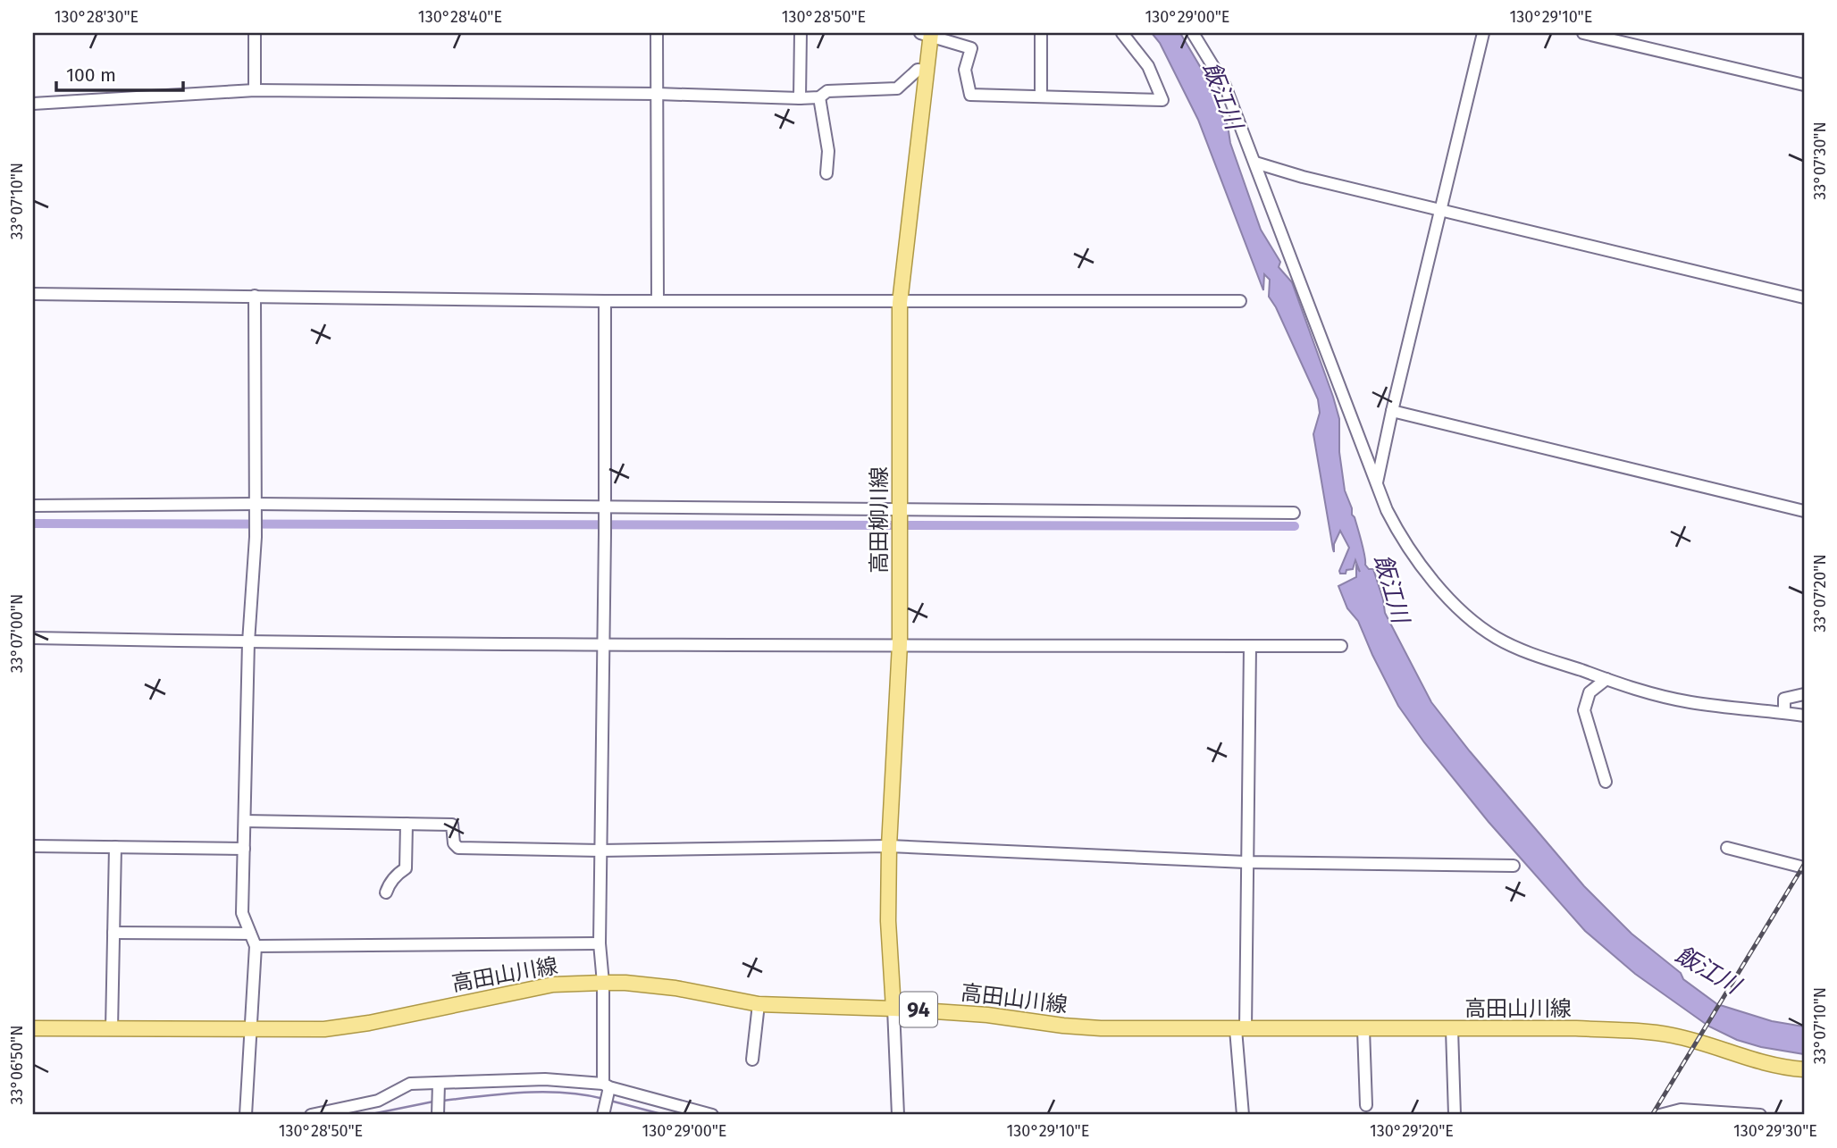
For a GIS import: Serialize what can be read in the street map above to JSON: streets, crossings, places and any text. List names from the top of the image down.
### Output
{
  "streets": {
    "main road": ["高田柳川線", "高田山川線", "94"]
  },
  "crossings": [
    ["高田柳川線", "高田山川線"]
  ],
  "water": ["飯江川"],
  "scale_bar": "100 m",
  "coordinates": [
    "130°28'30\"E",
    "130°28'40\"E",
    "130°28'50\"E",
    "130°29'00\"E",
    "130°29'10\"E",
    "33°07'30\"N",
    "33°07'10\"N",
    "33°07'20\"N",
    "33°07'00\"N",
    "33°06'50\"N",
    "130°29'20\"E",
    "130°29'30\"E"
  ]
}
